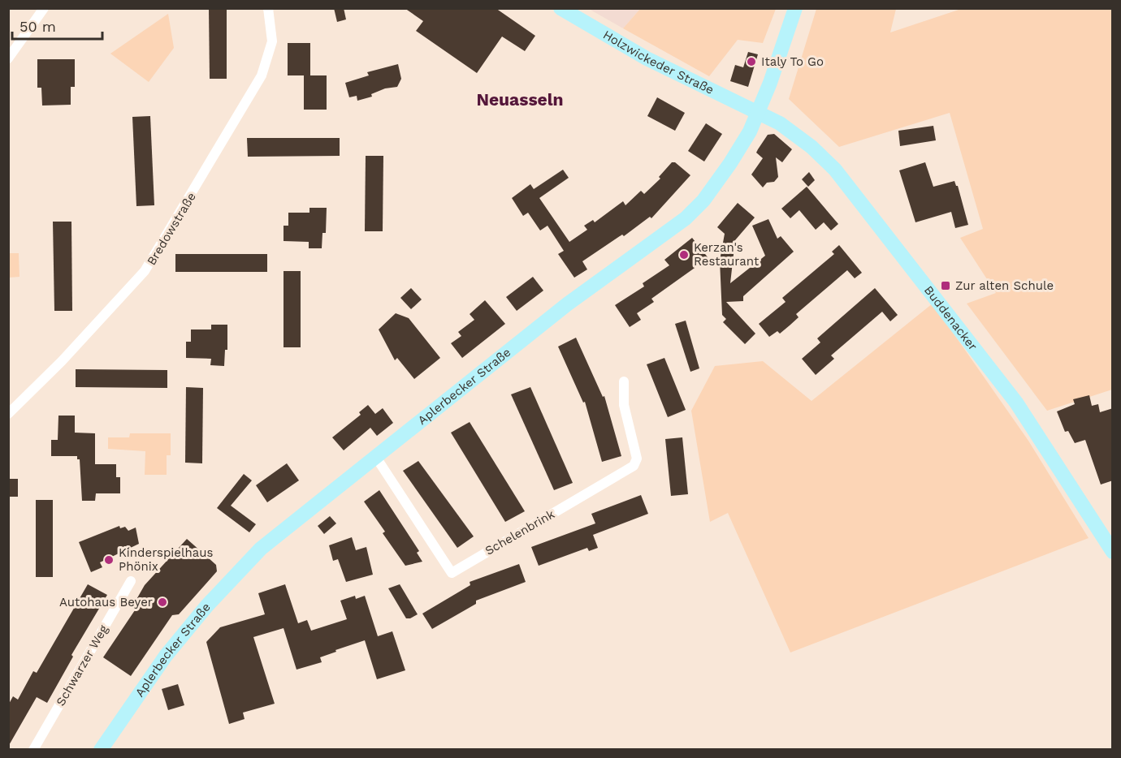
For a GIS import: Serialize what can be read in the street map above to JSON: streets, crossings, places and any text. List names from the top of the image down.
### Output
{
  "streets": {
    "main road": ["Holzwickeder Straße", "Buddenacker", "Aplerbecker Straße"],
    "street": ["Bredowstraße", "Schelenbrink", "Schwarzer Weg"]
  },
  "crossings": [
    ["Holzwickeder Straße", "Buddenacker"],
    ["Holzwickeder Straße", "Aplerbecker Straße"],
    ["Buddenacker", "Aplerbecker Straße"],
    ["Aplerbecker Straße", "Schelenbrink"]
  ],
  "districts": ["Neuasseln"],
  "places": {
    "other": [
      "Italy To Go",
      "Kerzan's Restaurant",
      "Kinderspielhaus Phönix",
      "Autohaus Beyer"
    ],
    "transit": ["Zur alten Schule"]
  },
  "scale_bar": "50 m"
}
